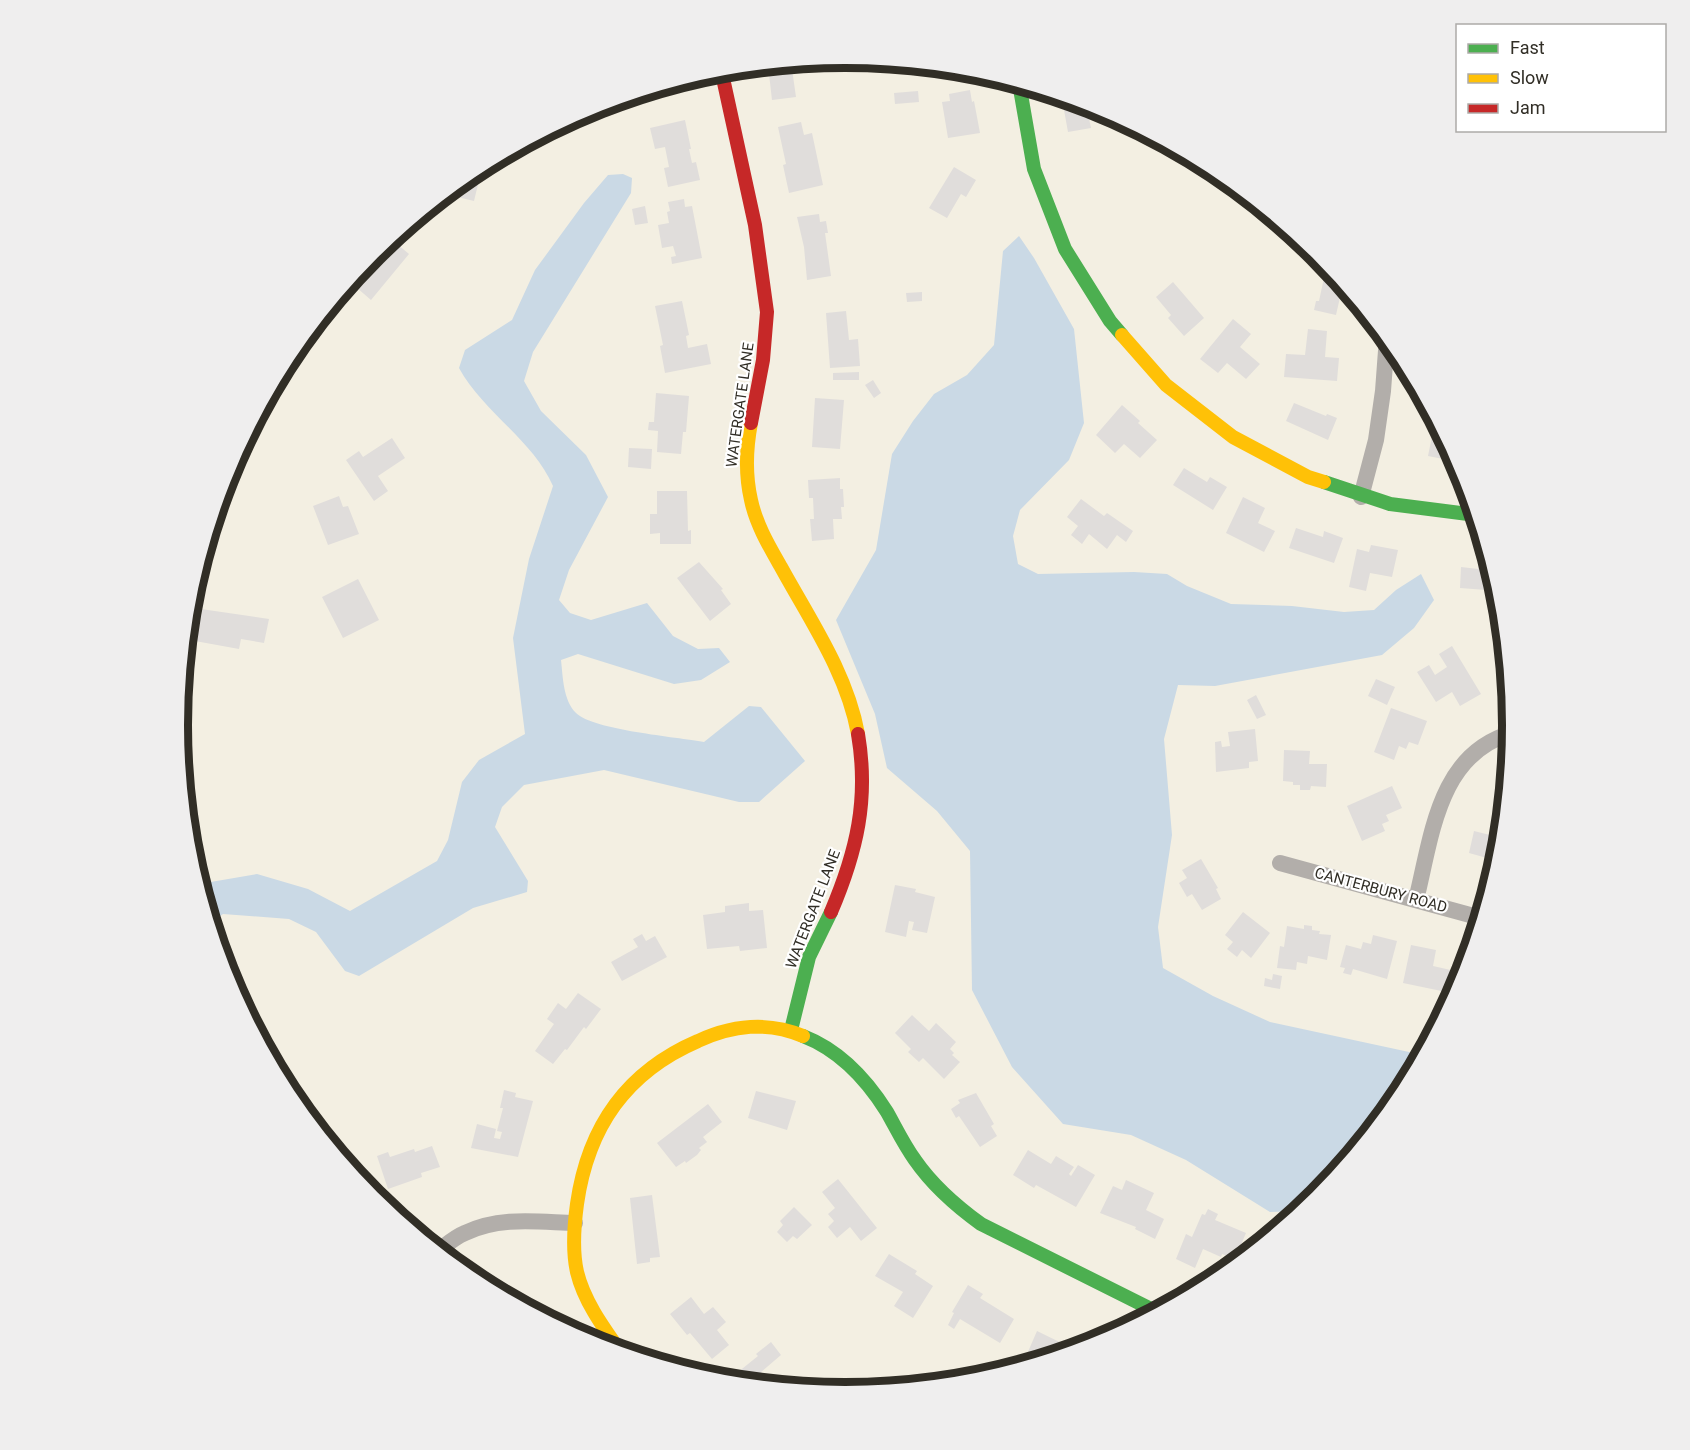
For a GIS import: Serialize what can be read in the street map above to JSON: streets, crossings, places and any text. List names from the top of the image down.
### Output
{
  "streets": {
    "street": ["WATERGATE LANE", "CANTERBURY ROAD"]
  },
  "legend": ["Fast", "Slow", "Jam"]
}
